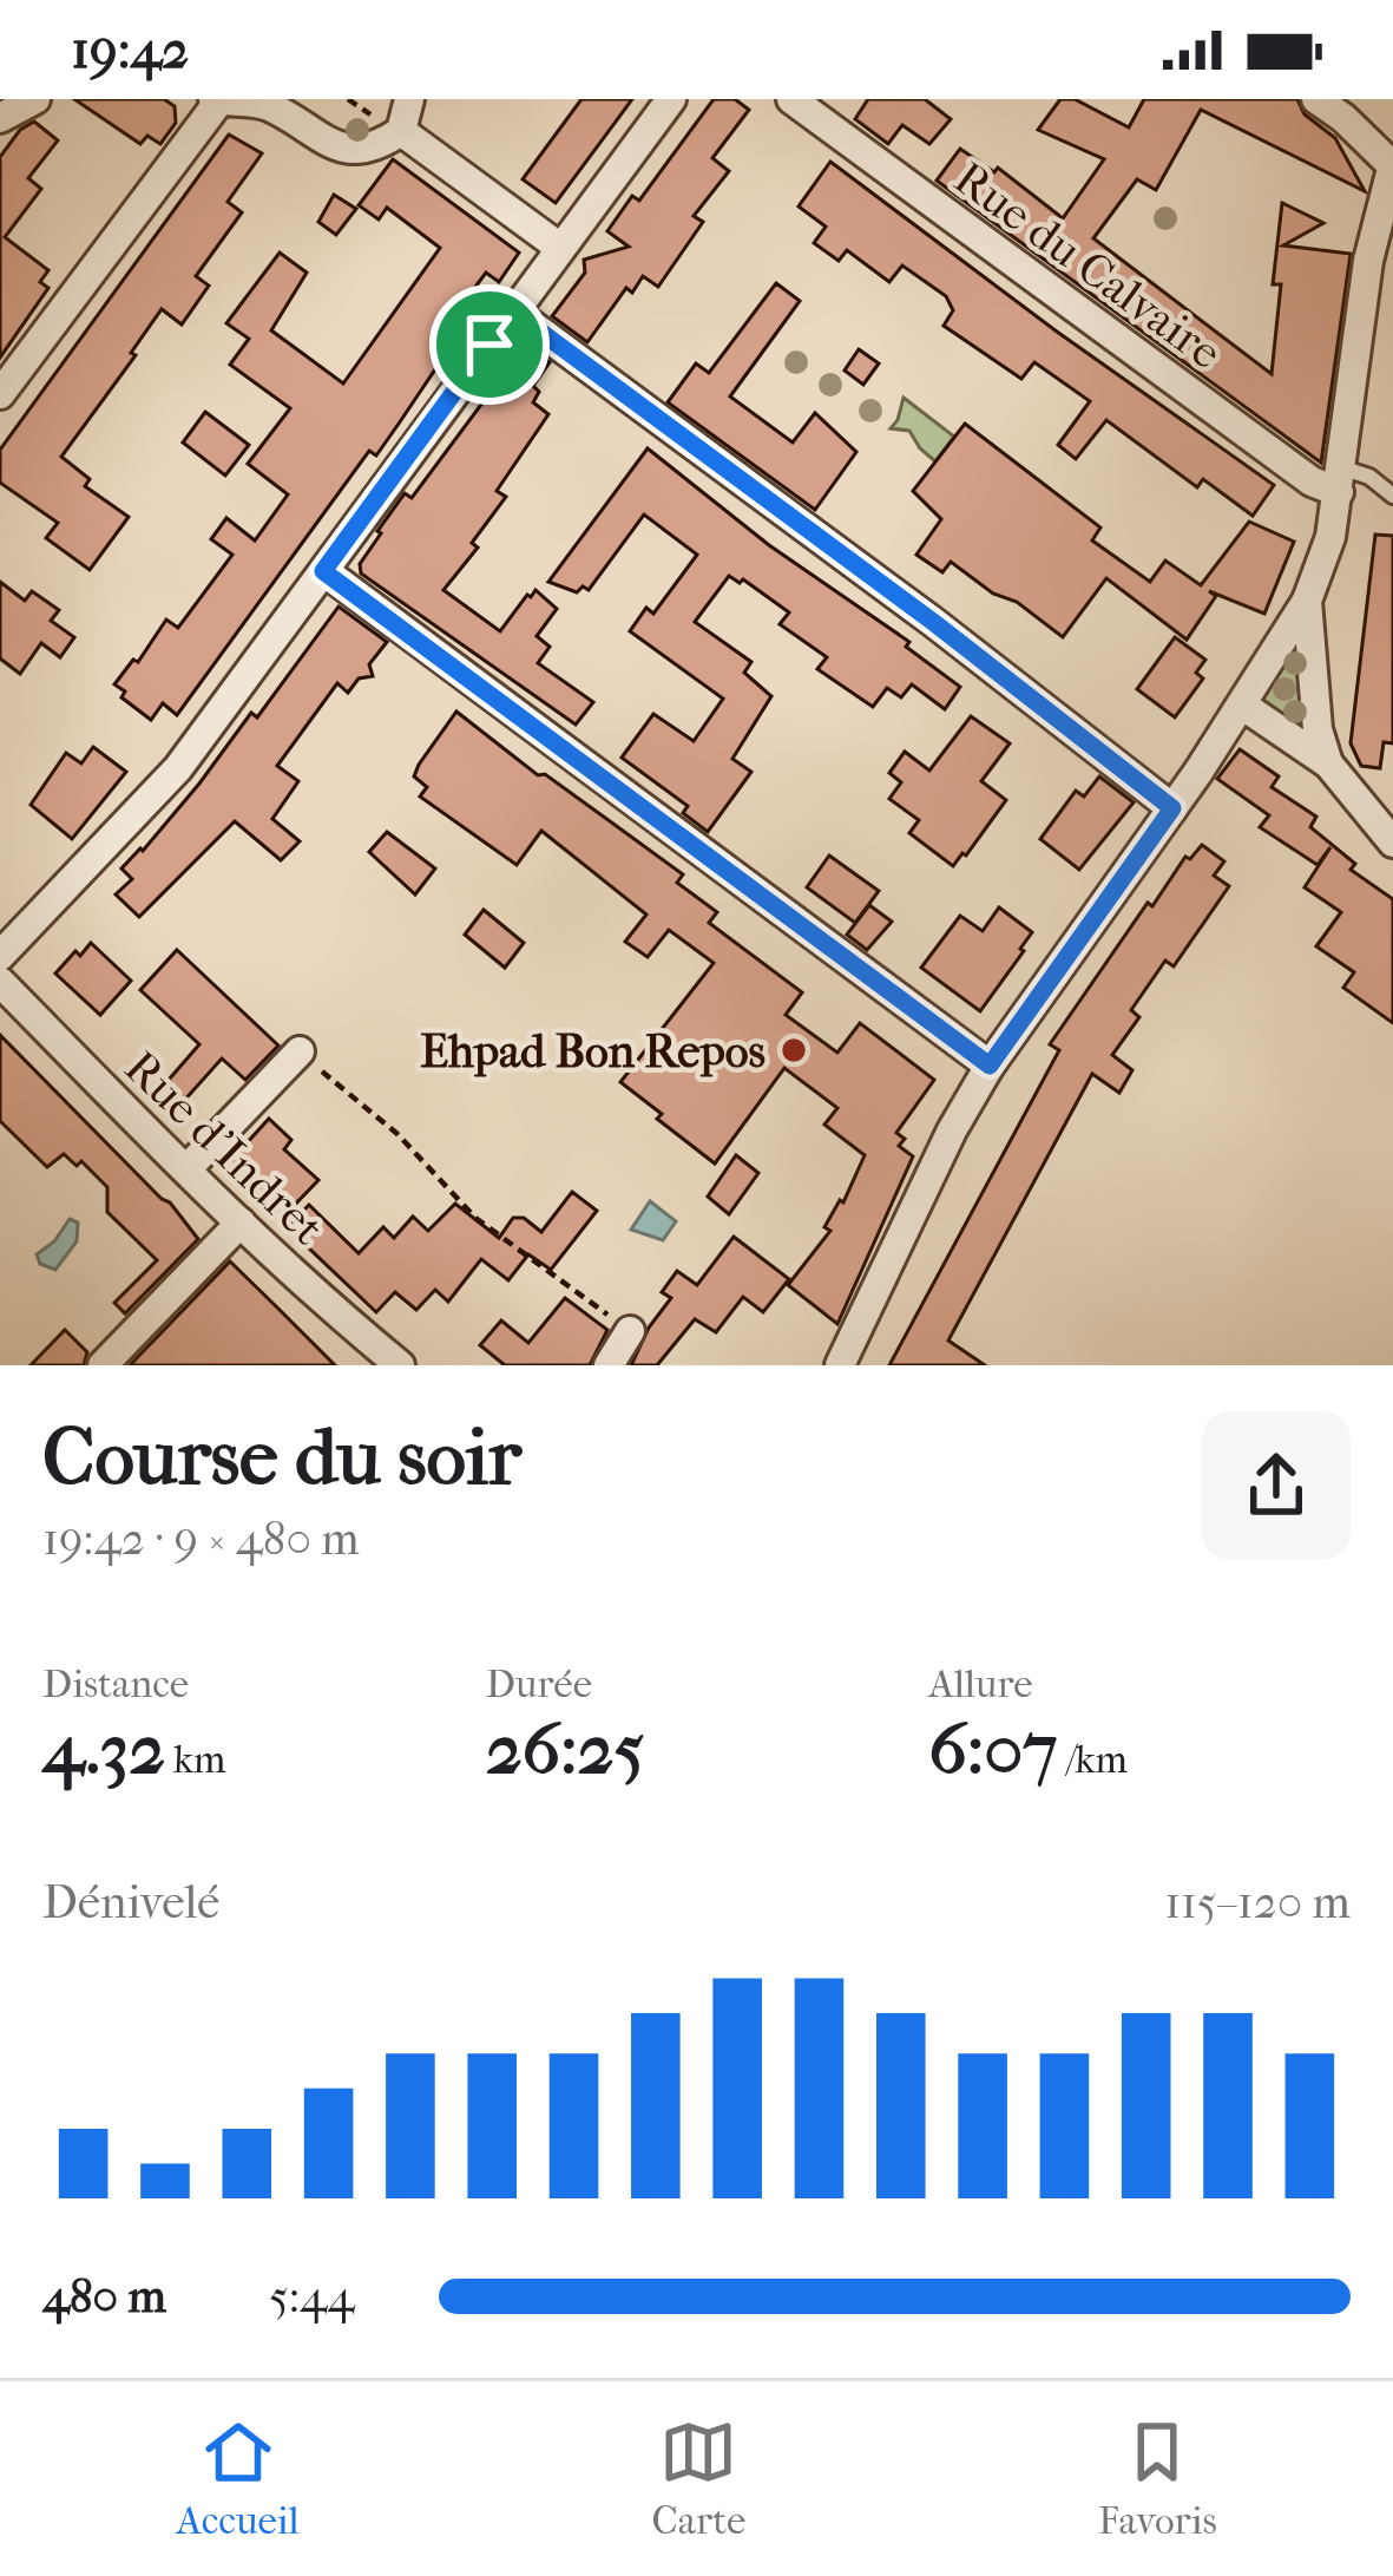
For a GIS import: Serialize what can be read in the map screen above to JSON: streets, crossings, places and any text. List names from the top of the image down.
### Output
{
  "streets": {
    "street": ["Rue du Calvaire", "Rue d'Indret"]
  },
  "places": ["Ehpad Bon Repos"],
  "page": {
    "status": "19:42",
    "heading": ["Course du soir", "19:42 · 9 × 480 m"],
    "stats": [
      ["Distance", "4.32 km"],
      ["Durée", "26:25"],
      ["Allure", "6:07 /km"]
    ],
    "chart": ["Dénivelé", "115–120 m"],
    "list": [
      {
        "name": "480 m",
        "note": "5:44"
      }
    ],
    "tabs": ["Accueil", "Carte", "Favoris"]
  }
}
